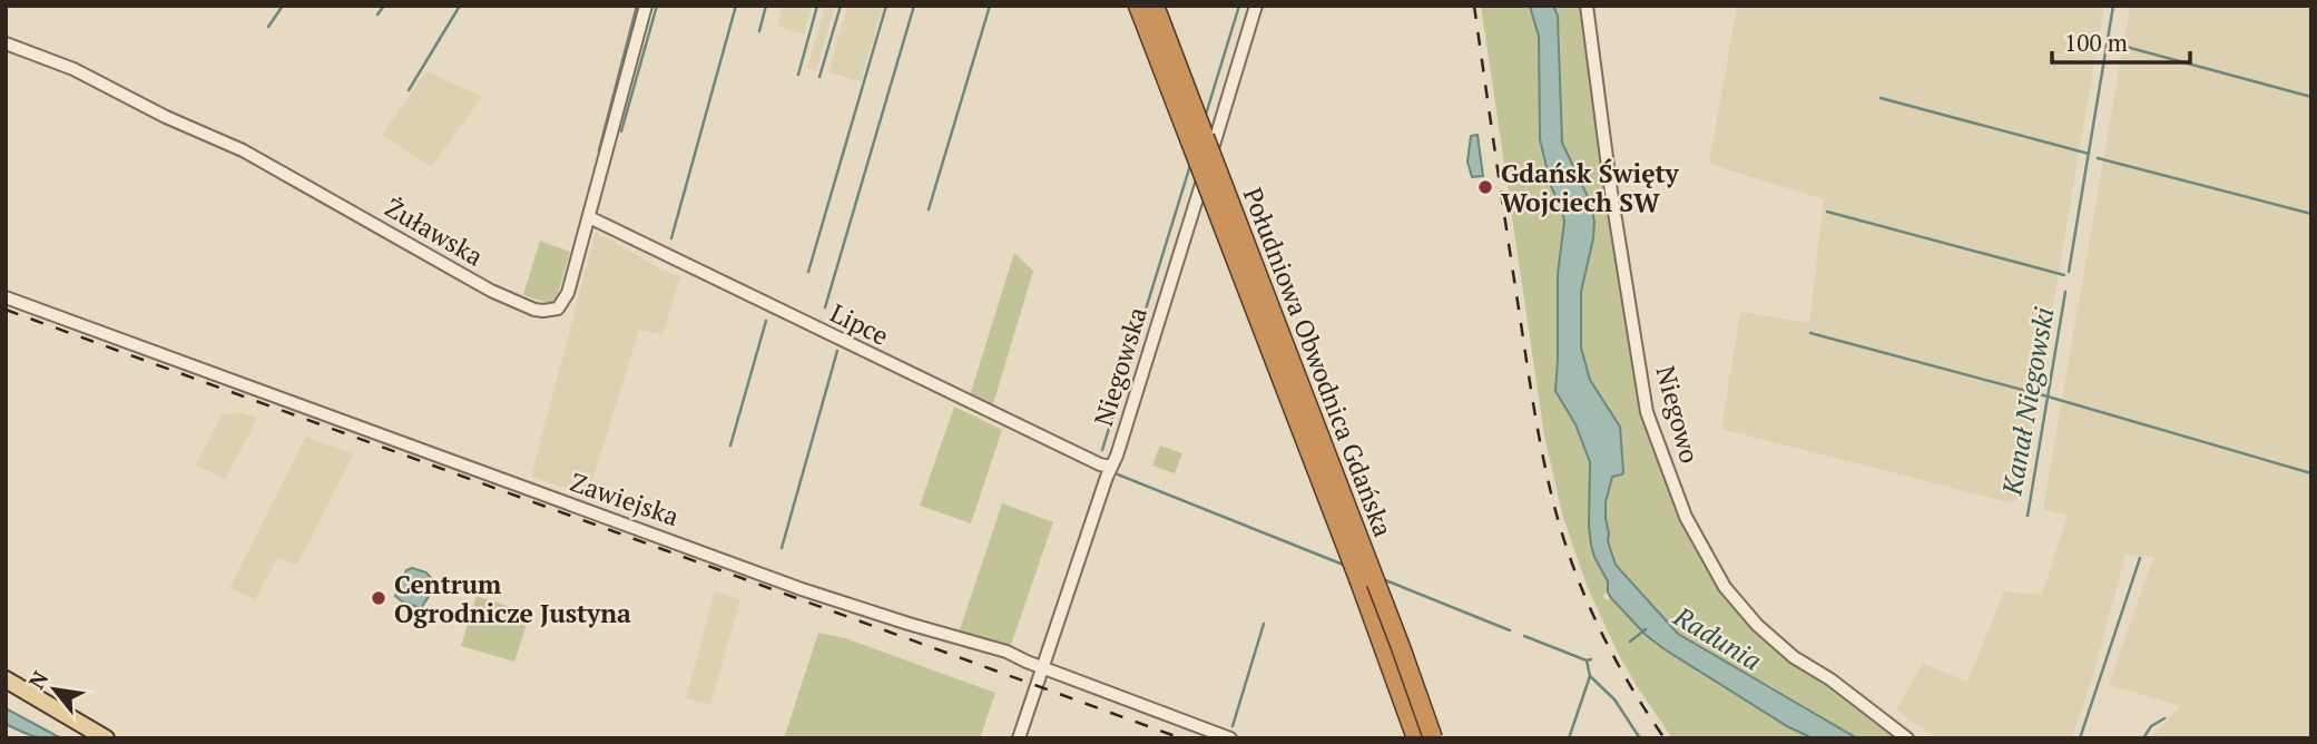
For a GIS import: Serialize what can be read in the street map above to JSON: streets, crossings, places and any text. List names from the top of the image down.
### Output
{
  "streets": {
    "highway": ["Południowa Obwodnica Gdańska"],
    "street": [
      "Żuławska",
      "Lipce",
      "Niegowska",
      "Niegowo",
      "Zawiejska"
    ]
  },
  "crossings": [
    ["Żuławska", "Lipce"],
    ["Lipce", "Niegowska"],
    ["Niegowska", "Zawiejska"]
  ],
  "water": ["Kanał Niegowski", "Radunia"],
  "places": ["Gdańsk Święty Wojciech SW", "Centrum Ogrodnicze Justyna"],
  "scale_bar": "100 m",
  "north": "top left"
}
